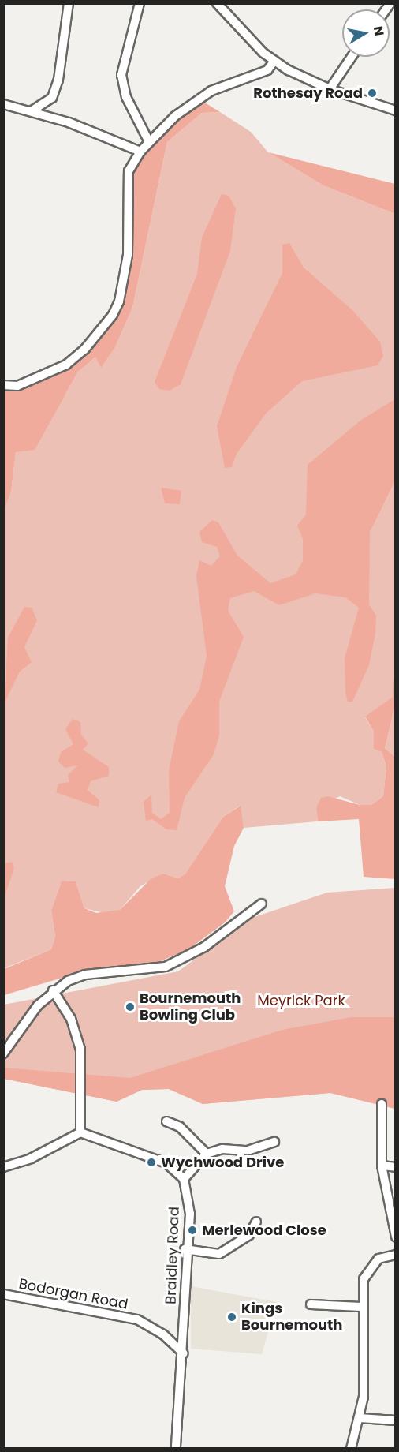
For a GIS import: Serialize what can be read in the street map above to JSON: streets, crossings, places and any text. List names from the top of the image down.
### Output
{
  "streets": {
    "street": ["Braidley Road", "Bodorgan Road"]
  },
  "crossings": [
    ["Braidley Road", "Bodorgan Road"]
  ],
  "parks": ["Meyrick Park"],
  "places": [
    "Rothesay Road",
    "Bournemouth Bowling Club",
    "Wychwood Drive",
    "Merlewood Close",
    "Kings Bournemouth"
  ],
  "north": "right"
}
